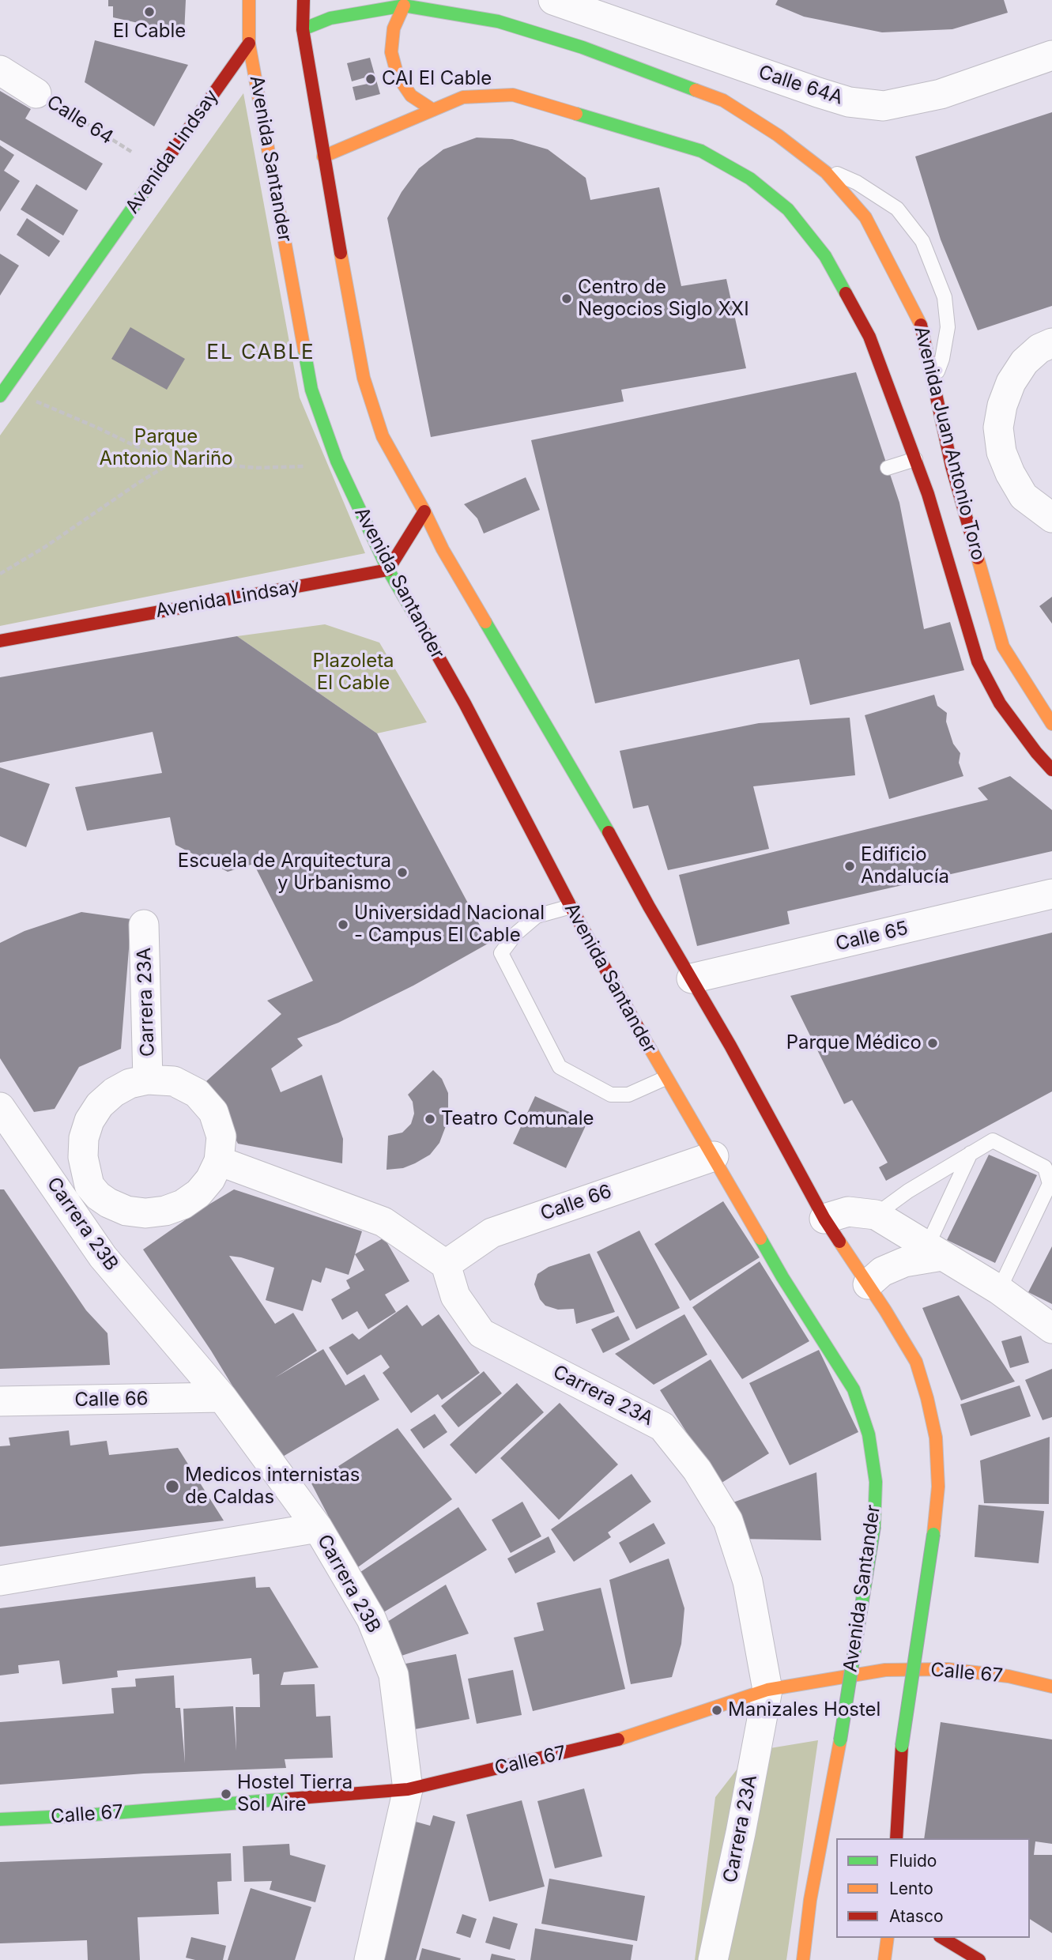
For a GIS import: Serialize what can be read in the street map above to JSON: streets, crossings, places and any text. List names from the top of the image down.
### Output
{
  "streets": {
    "main road": [
      "Avenida Lindsay",
      "Avenida Santander",
      "Avenida Juan Antonio Toro",
      "Calle 67"
    ],
    "street": [
      "Calle 64A",
      "Calle 64",
      "Calle 65",
      "Carrera 23A",
      "Calle 66",
      "Carrera 23B"
    ]
  },
  "crossings": [
    ["Calle 64", "Avenida Lindsay"],
    ["Avenida Lindsay", "Avenida Santander"],
    ["Avenida Santander", "Calle 66"],
    ["Avenida Santander", "Calle 67"],
    ["Carrera 23A", "Calle 66"],
    ["Carrera 23A", "Calle 67"],
    ["Calle 66", "Carrera 23B"],
    ["Carrera 23B", "Calle 67"]
  ],
  "districts": ["EL CABLE"],
  "parks": ["Parque Antonio Nariño", "Plazoleta El Cable"],
  "places": [
    "El Cable",
    "CAI El Cable",
    "Centro de Negocios Siglo XXI",
    "Edificio Andalucía",
    "Escuela de Arquitectura y Urbanismo",
    "Universidad Nacional - Campus El Cable",
    "Parque Médico",
    "Teatro Comunale",
    "Medicos internistas de Caldas",
    "Manizales Hostel",
    "Hostel Tierra Sol Aire"
  ],
  "legend": ["Fluido", "Lento", "Atasco"]
}
